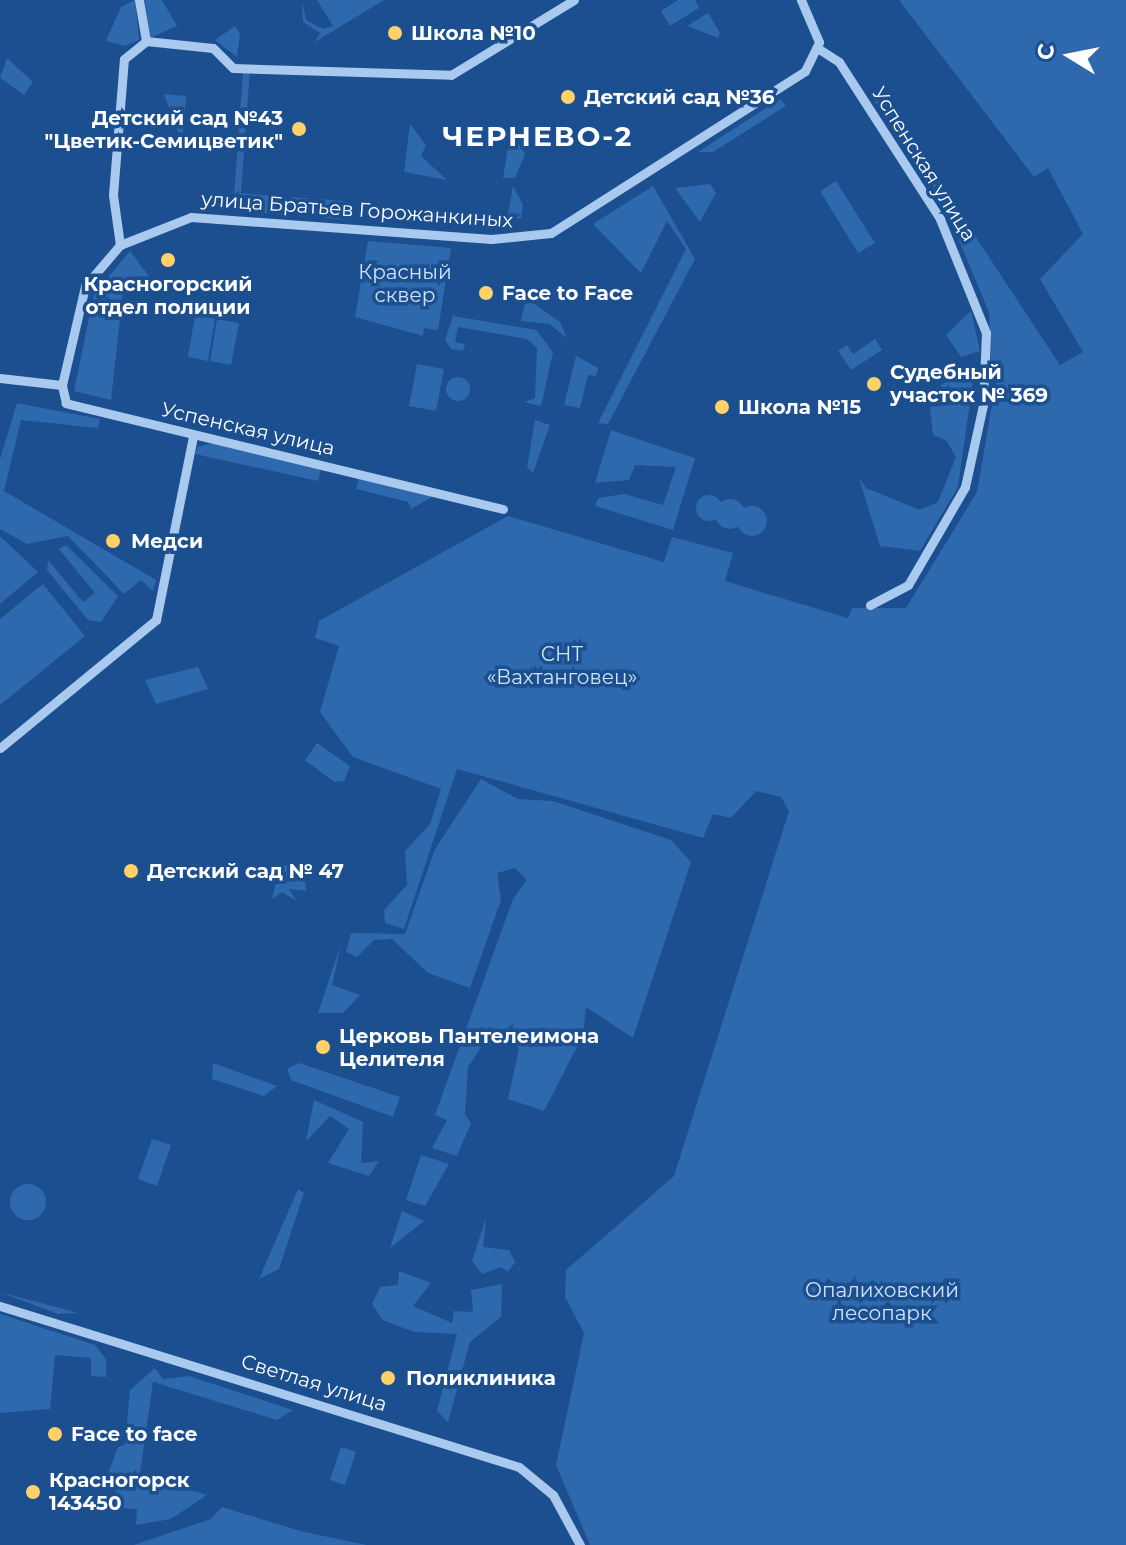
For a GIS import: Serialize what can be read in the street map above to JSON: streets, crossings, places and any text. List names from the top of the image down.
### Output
{
  "streets": {
    "street": ["Успенская улица", "улица Братьев Горожанкиных", "Светлая улица"]
  },
  "crossings": [
    ["Успенская улица", "улица Братьев Горожанкиных"]
  ],
  "districts": ["ЧЕРНЕВО-2"],
  "parks": ["Красный сквер", "СНТ «Вахтанговец»", "Опалиховский лесопарк"],
  "places": [
    "Школа №10",
    "Детский сад №36",
    "Детский сад №43 \"Цветик-Семицветик\"",
    "Красногорский отдел полиции",
    "Face to Face",
    "Судебный участок № 369",
    "Школа №15",
    "Медси",
    "Детский сад № 47",
    "Церковь Пантелеимона Целителя",
    "Поликлиника",
    "Face to face",
    "Красногорск 143450"
  ],
  "north": "left"
}
